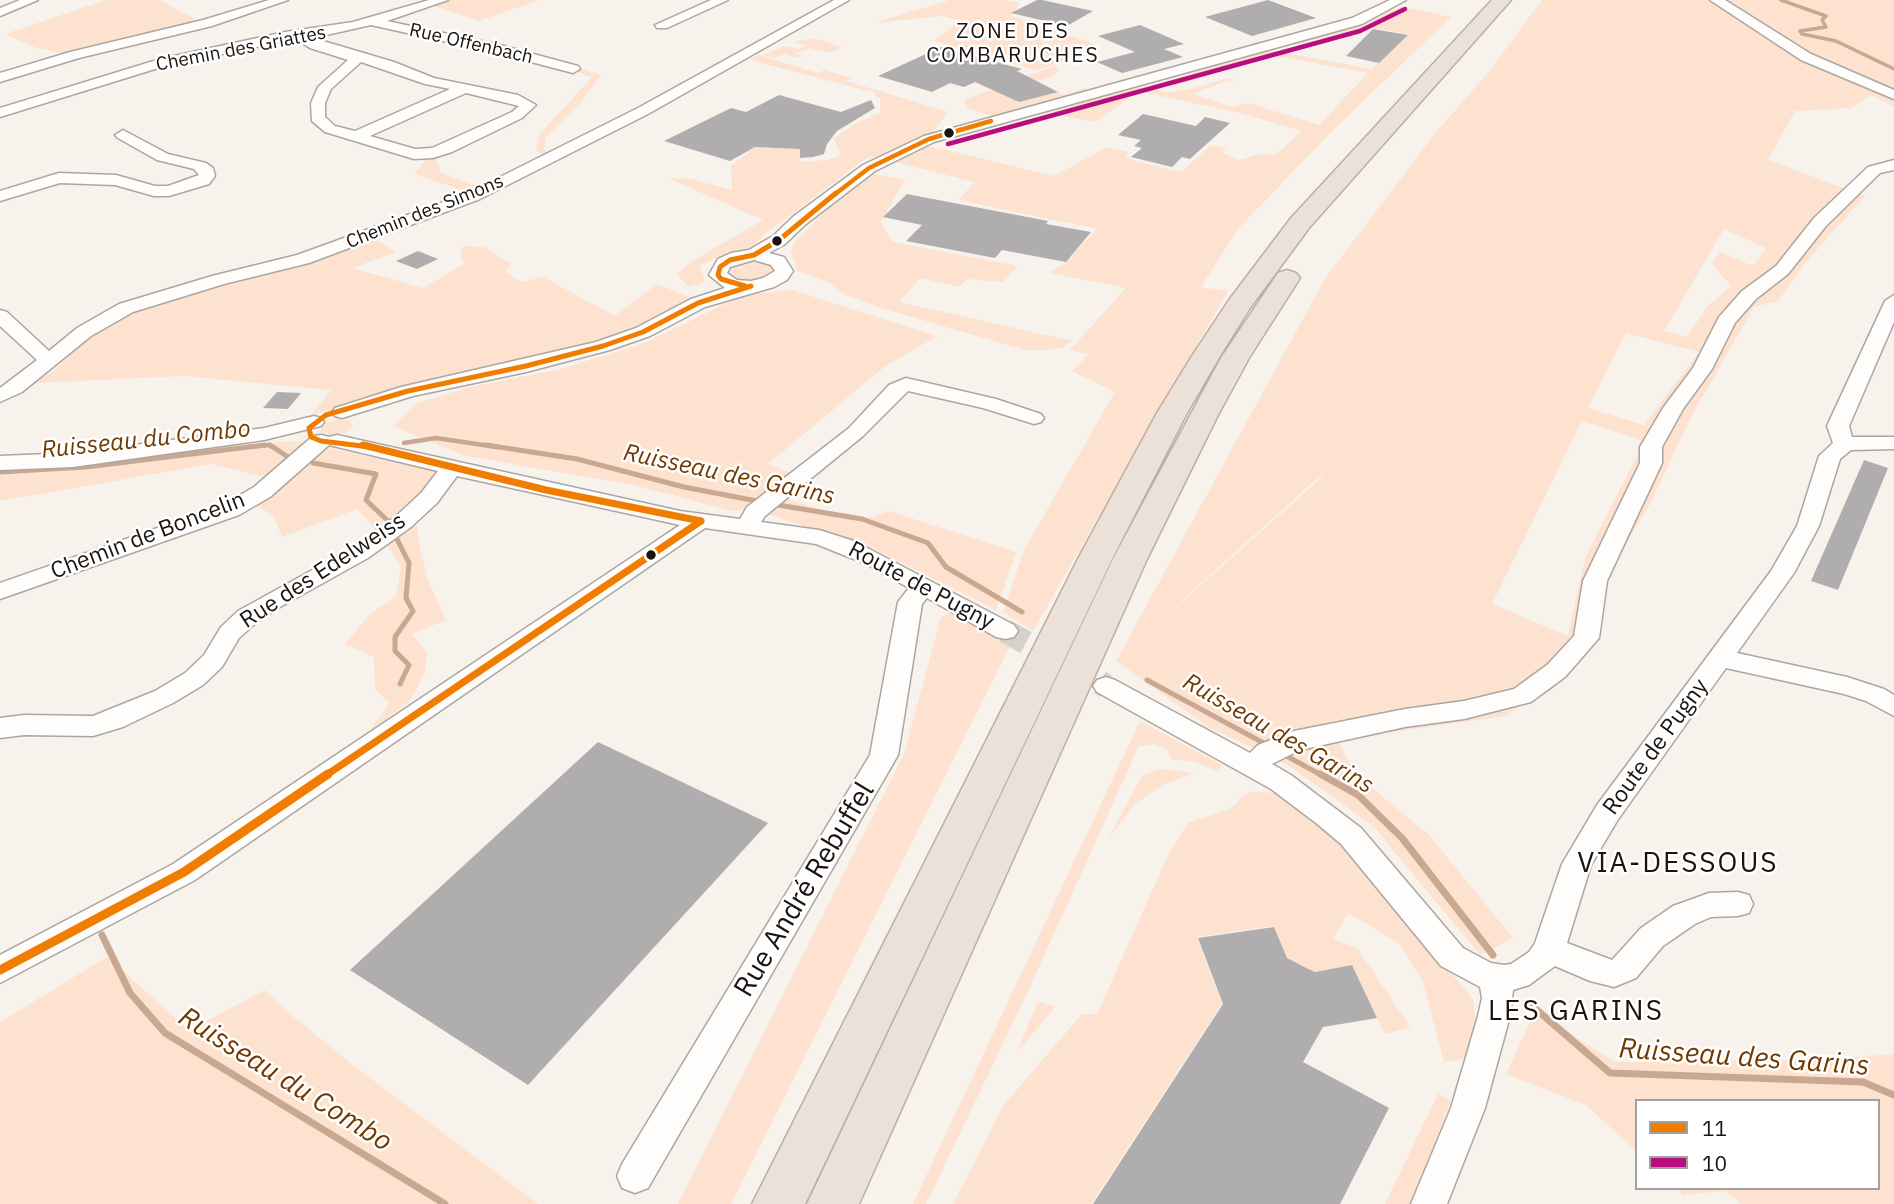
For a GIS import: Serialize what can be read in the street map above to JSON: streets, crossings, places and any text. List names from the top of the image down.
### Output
{
  "streets": {
    "street": [
      "Rue Offenbach",
      "Chemin des Griattes",
      "Chemin des Simons",
      "Chemin de Boncelin",
      "Rue des Edelweiss",
      "Route de Pugny",
      "Rue André Rebuffel"
    ]
  },
  "crossings": [
    ["Rue Offenbach", "Chemin des Griattes"],
    ["Chemin de Boncelin", "Route de Pugny"],
    ["Rue des Edelweiss", "Route de Pugny"],
    ["Route de Pugny", "Rue André Rebuffel"]
  ],
  "districts": ["ZONE DES COMBARUCHES", "VIA-DESSOUS", "LES GARINS"],
  "water": ["Ruisseau du Combo", "Ruisseau des Garins"],
  "lines": ["transit line 10", "transit line 11"],
  "legend": ["11", "10"]
}
